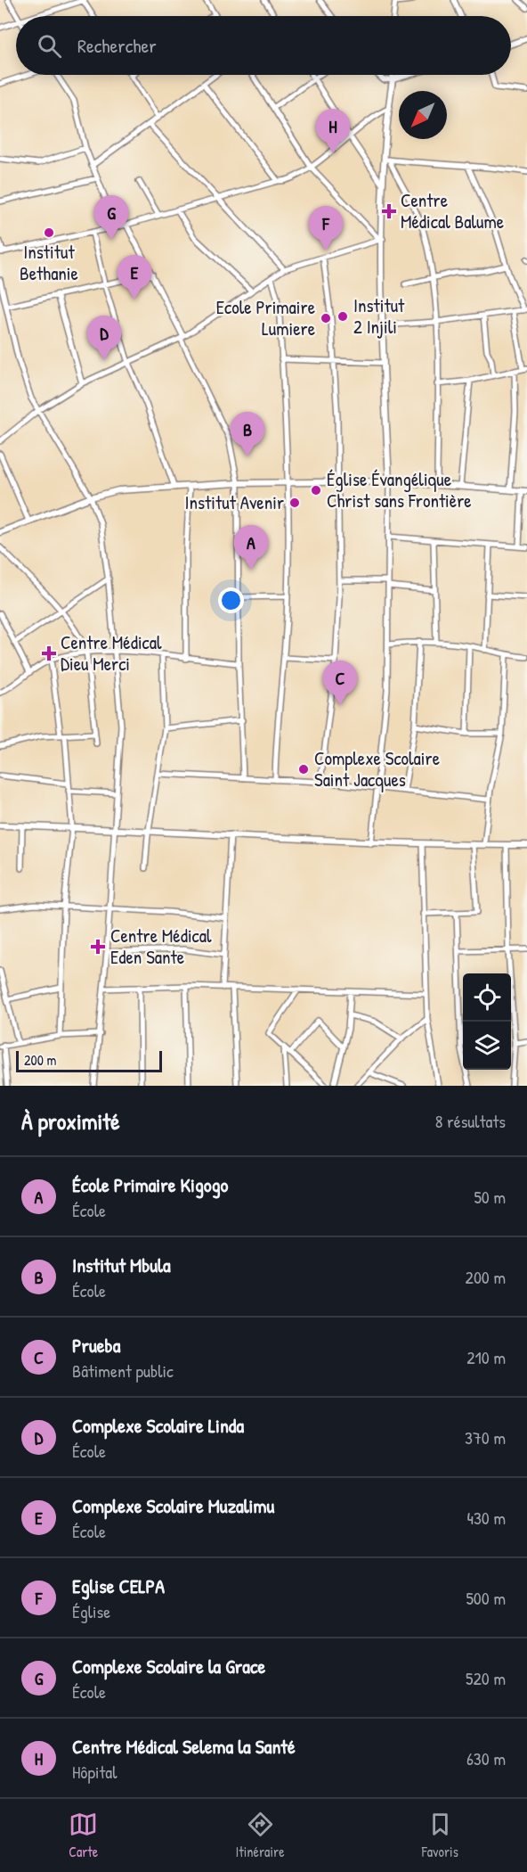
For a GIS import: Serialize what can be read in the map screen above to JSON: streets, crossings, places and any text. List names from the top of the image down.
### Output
{
  "places": {
    "health": ["Centre Médical Balume", "Centre Médical Dieu Merci", "Centre Médical Eden Sante"],
    "other": [
      "Institut Bethanie",
      "Institut 2 Injili",
      "Ecole Primaire Lumiere",
      "Église Évangélique Christ sans Frontière",
      "Institut Avenir",
      "Complexe Scolaire Saint Jacques"
    ]
  },
  "scale_bar": "200 m",
  "north": "bottom left",
  "page": {
    "search": "Rechercher",
    "pins": [
      "H",
      "G",
      "F",
      "E",
      "D",
      "B",
      "A",
      "C"
    ],
    "scale": "200 m",
    "heading": ["À proximité", "8 résultats"],
    "list": [
      {
        "mark": "A",
        "name": "École Primaire Kigogo",
        "note": "École",
        "value": "50 m"
      },
      {
        "mark": "B",
        "name": "Institut Mbula",
        "note": "École",
        "value": "200 m"
      },
      {
        "mark": "C",
        "name": "Prueba",
        "note": "Bâtiment public",
        "value": "210 m"
      },
      {
        "mark": "D",
        "name": "Complexe Scolaire Linda",
        "note": "École",
        "value": "370 m"
      },
      {
        "mark": "E",
        "name": "Complexe Scolaire Muzalimu",
        "note": "École",
        "value": "430 m"
      },
      {
        "mark": "F",
        "name": "Eglise CELPA",
        "note": "Église",
        "value": "500 m"
      },
      {
        "mark": "G",
        "name": "Complexe Scolaire la Grace",
        "note": "École",
        "value": "520 m"
      },
      {
        "mark": "H",
        "name": "Centre Médical Selema la Santé",
        "note": "Hôpital",
        "value": "630 m"
      }
    ],
    "nav": ["Carte", "Itinéraire", "Favoris"]
  }
}
